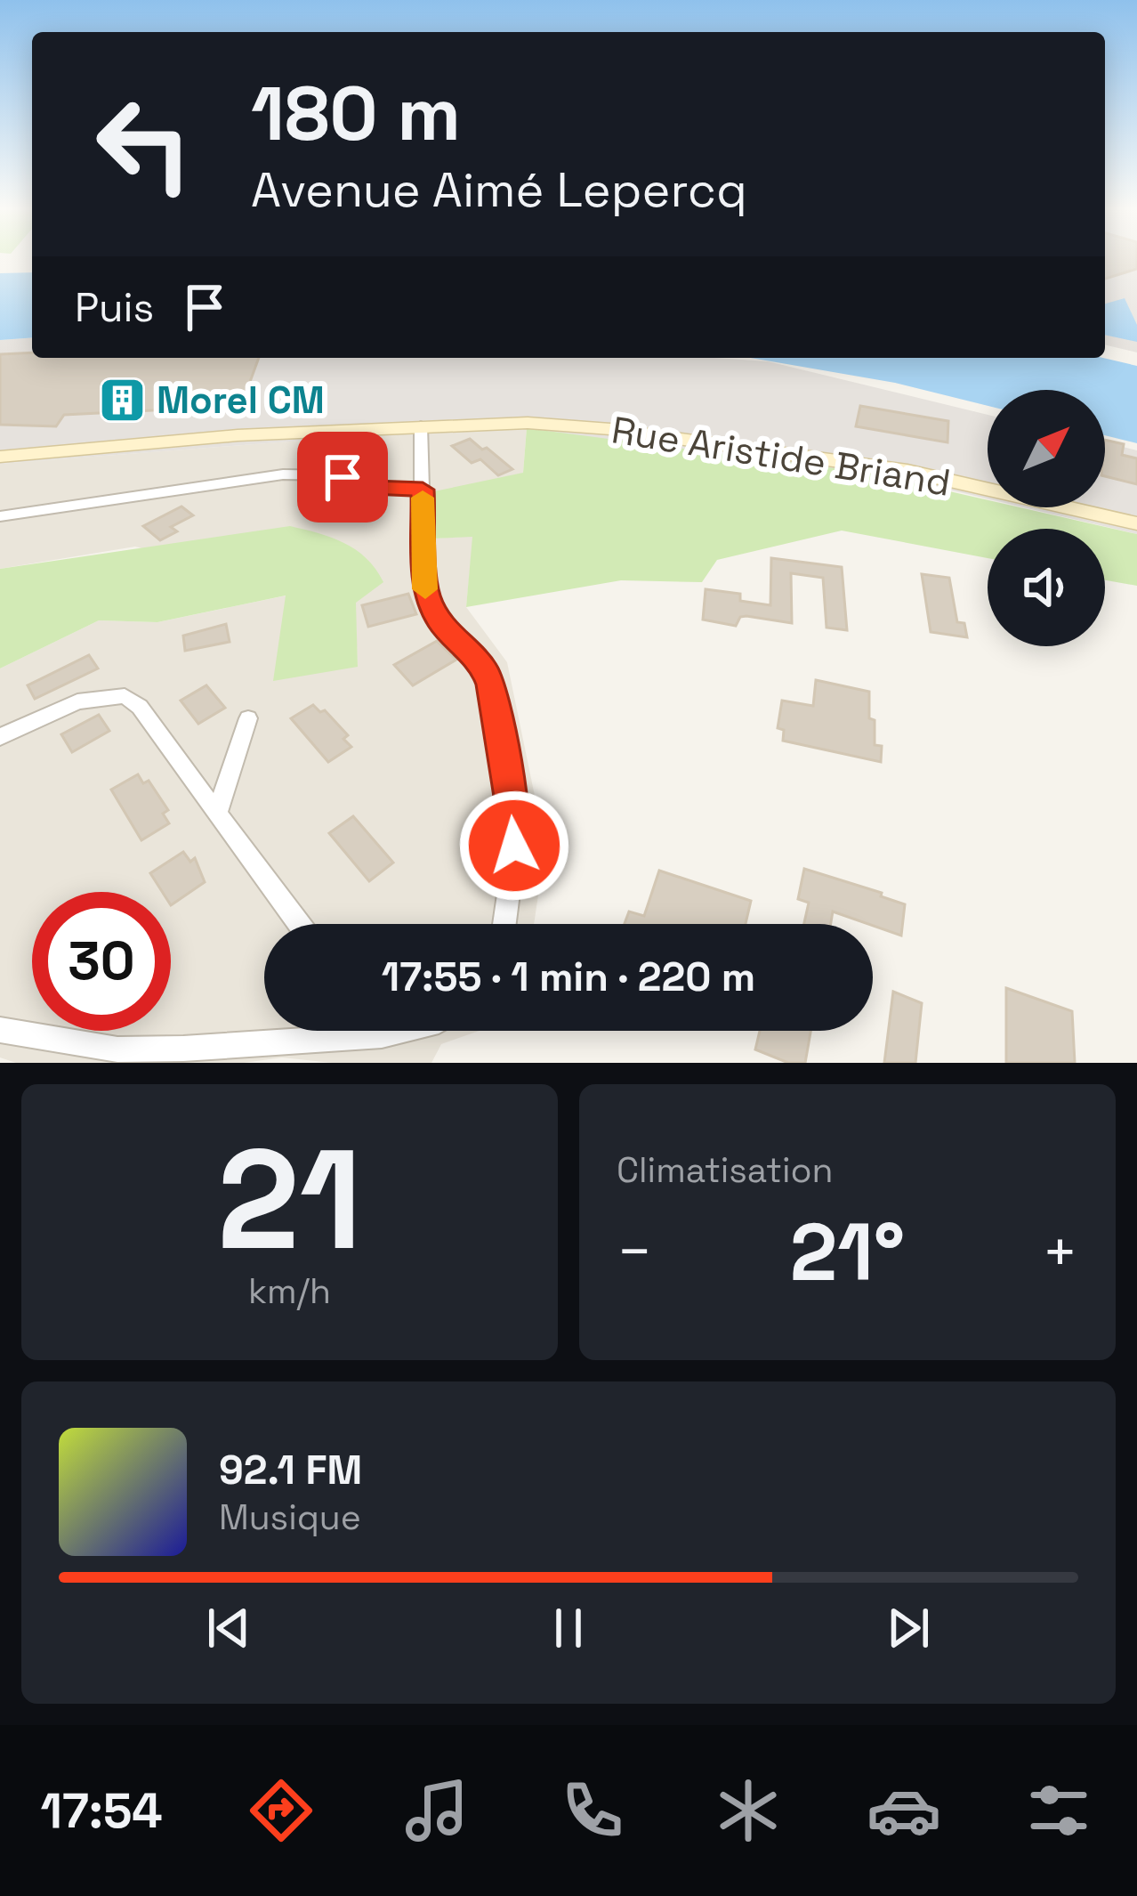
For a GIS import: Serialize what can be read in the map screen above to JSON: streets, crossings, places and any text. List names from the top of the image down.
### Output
{
  "streets": {
    "main road": ["Rue Aristide Briand"]
  },
  "places": {
    "building": ["Morel CM"]
  },
  "north": "top right",
  "page": {
    "turn": ["180 m", "Avenue Aimé Lepercq"],
    "then": "Puis",
    "limit": "30",
    "trip": "17:55 · 1 min · 220 m",
    "tile": [
      ["21", "km/h"],
      "Climatisation"
    ],
    "heat": ["−", "21°", "+"],
    "song": ["92.1 FM", "Musique"],
    "tabs": "17:54"
  }
}
